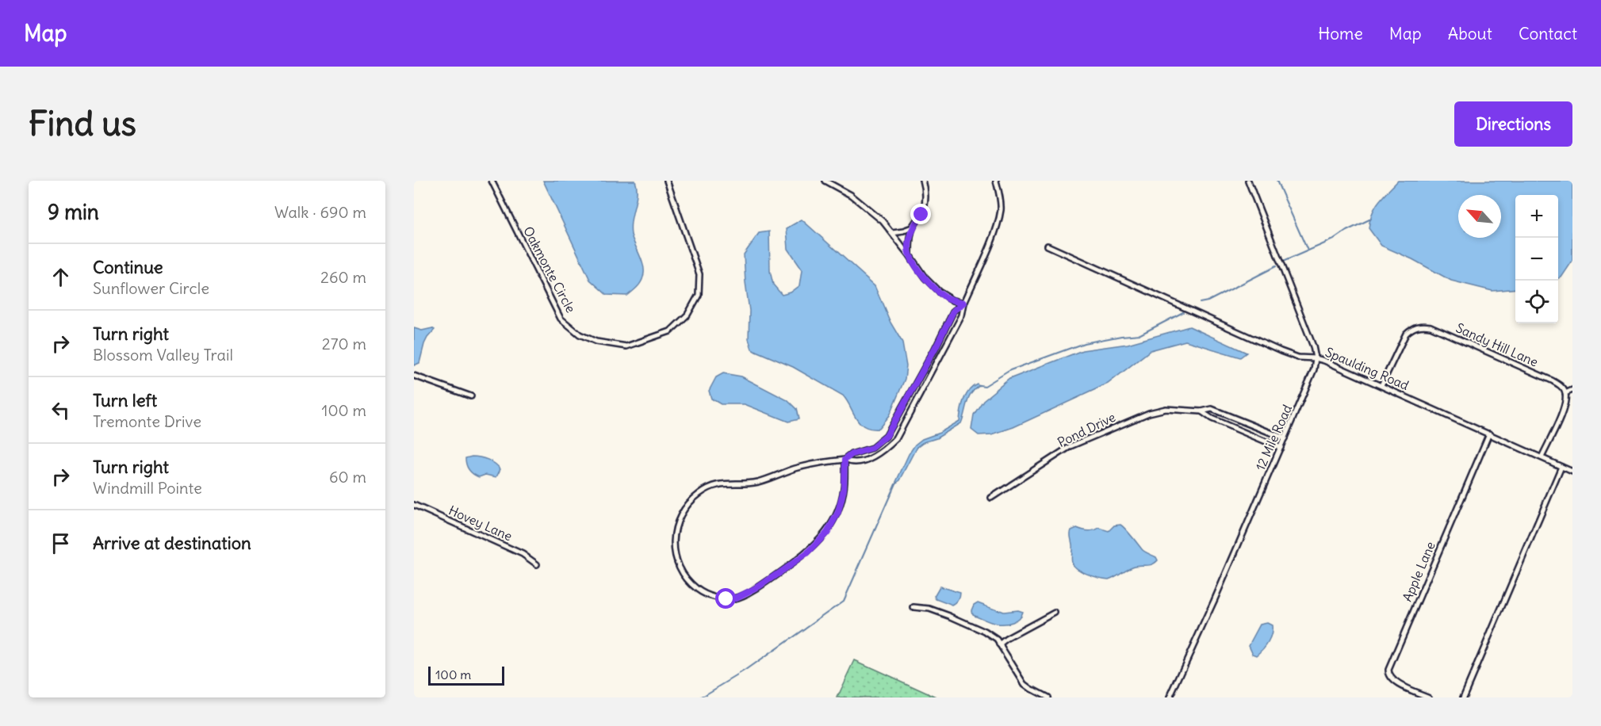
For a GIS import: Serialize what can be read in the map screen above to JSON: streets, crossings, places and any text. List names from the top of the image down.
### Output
{
  "streets": {
    "street": [
      "Oakmonte Circle",
      "Sandy Hill Lane",
      "Spaulding Road",
      "Pond Drive",
      "12 Mile Road",
      "Hovey Lane",
      "Apple Lane"
    ]
  },
  "crossings": [
    ["Sandy Hill Lane", "Spaulding Road"],
    ["Spaulding Road", "12 Mile Road"],
    ["Spaulding Road", "Apple Lane"],
    ["Pond Drive", "12 Mile Road"]
  ],
  "scale_bar": "100 m",
  "north": "top left",
  "page": {
    "header": "Map",
    "nav": [
      "Home",
      "Map",
      "About",
      "Contact"
    ],
    "buttons": "Directions",
    "title": "Find us",
    "heading": ["9 min", "Walk · 690 m"],
    "map_buttons": ["+", "−"],
    "list": [
      ["Continue", "Sunflower Circle", "260 m"],
      ["Turn right", "Blossom Valley Trail", "270 m"],
      ["Turn left", "Tremonte Drive", "100 m"],
      ["Turn right", "Windmill Pointe", "60 m"],
      "Arrive at destination"
    ],
    "scale": "100 m"
  }
}
